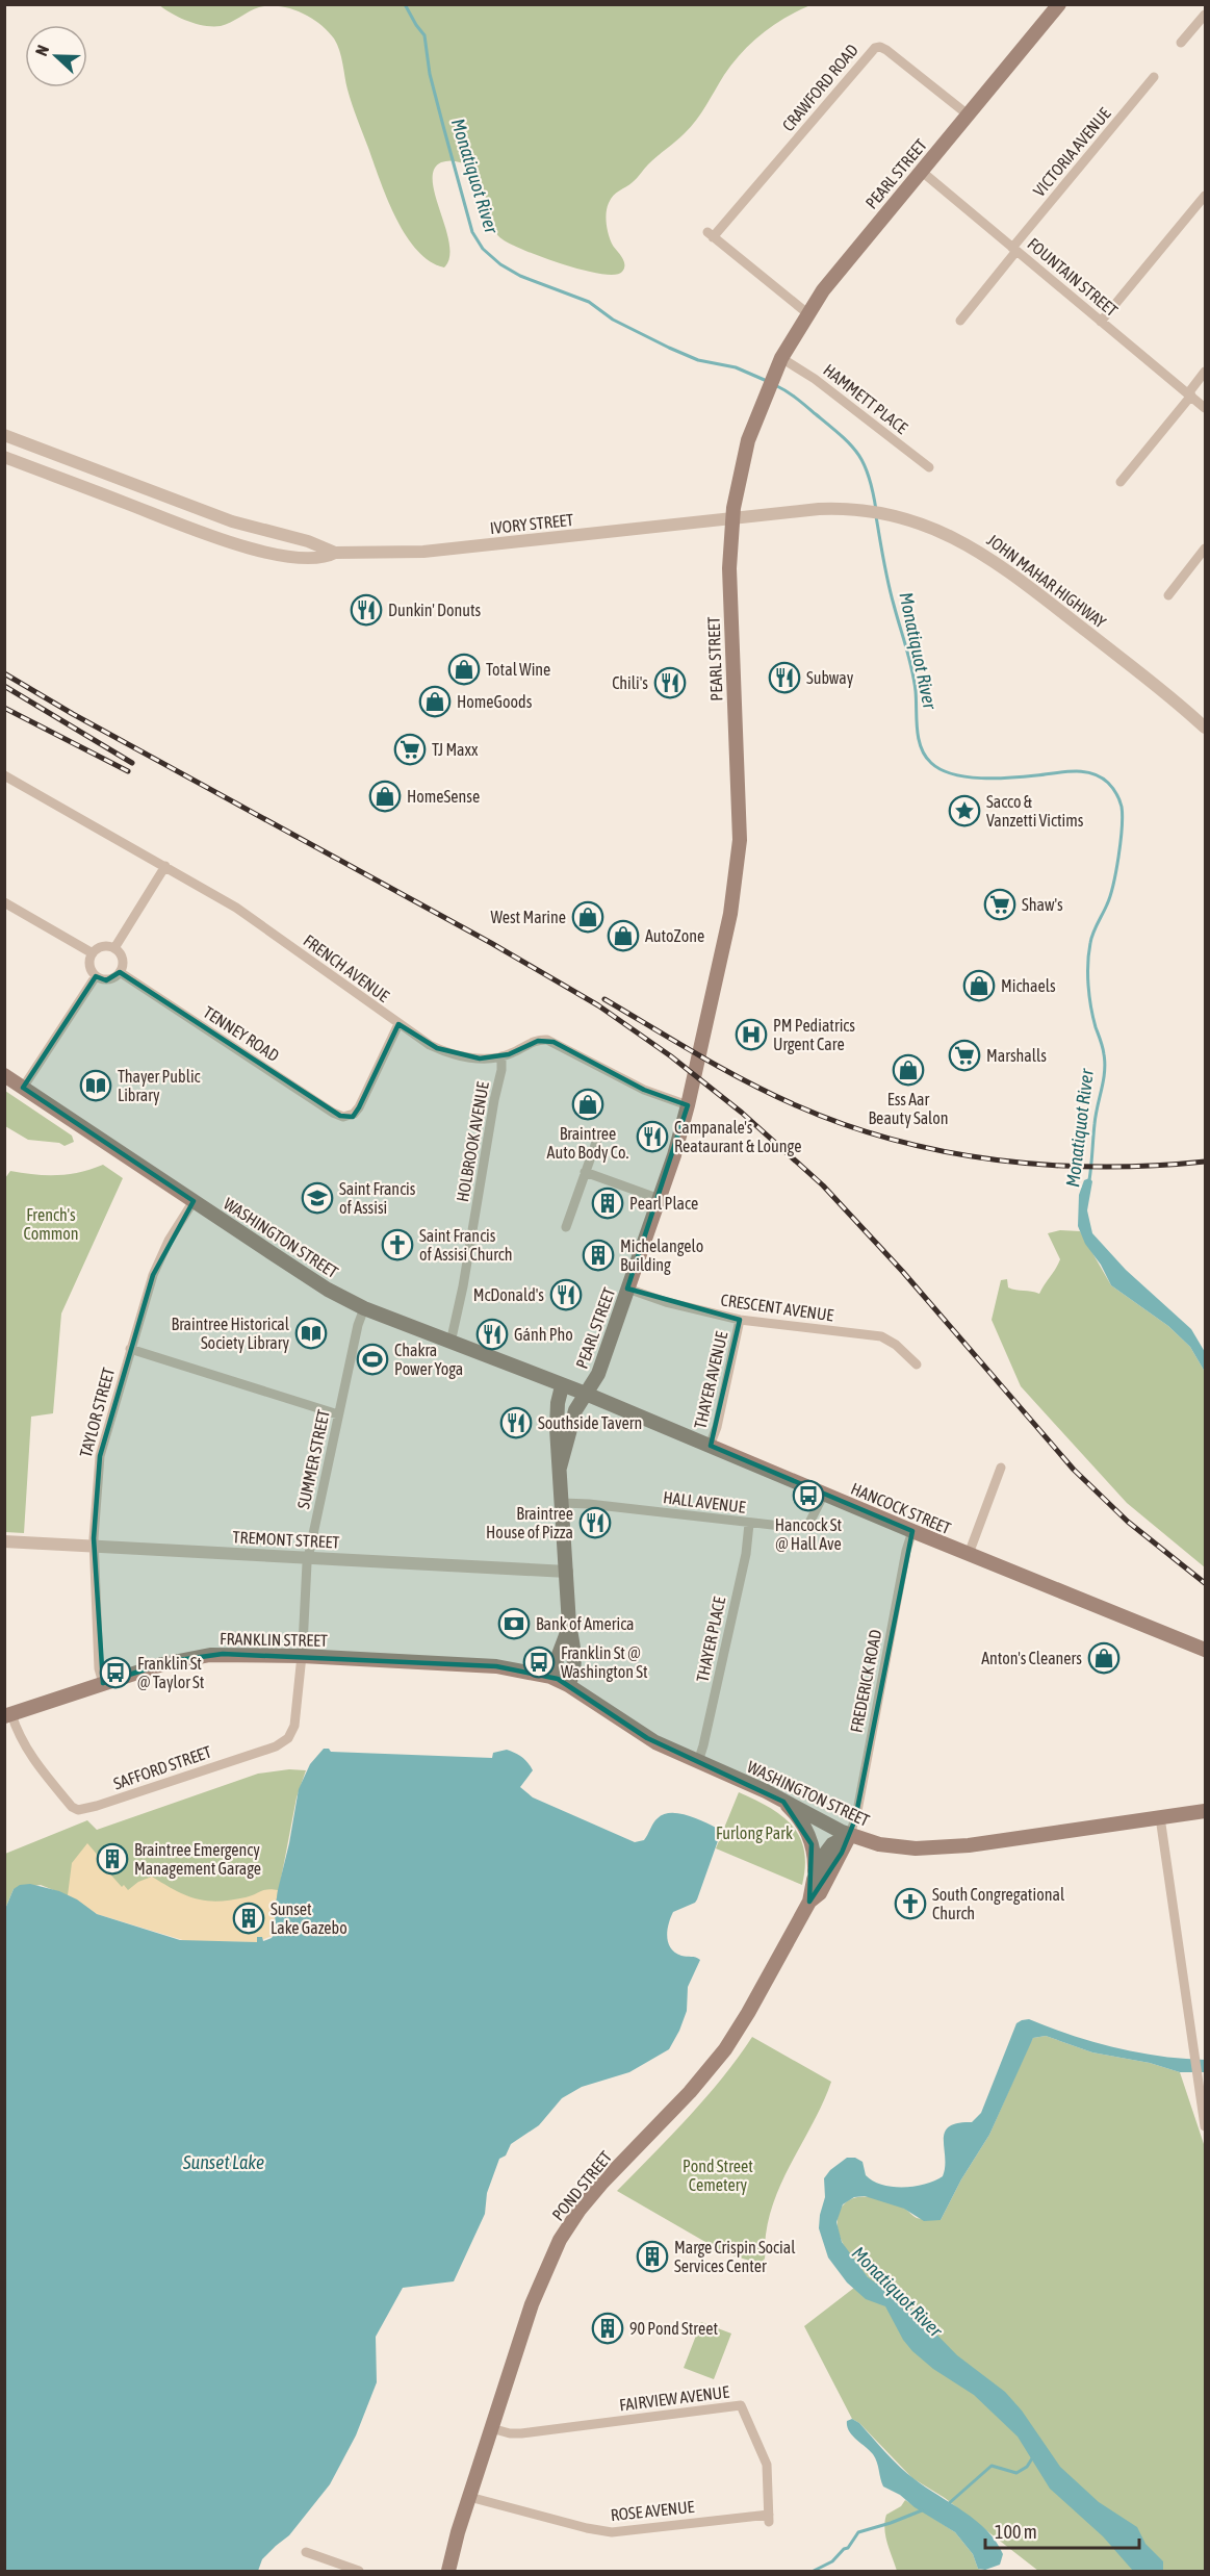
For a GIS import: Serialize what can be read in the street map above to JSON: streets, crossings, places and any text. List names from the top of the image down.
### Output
{
  "streets": {
    "main road": [
      "PEARL STREET",
      "WASHINGTON STREET",
      "HANCOCK STREET",
      "FRANKLIN STREET",
      "POND STREET"
    ],
    "street": [
      "CRAWFORD ROAD",
      "VICTORIA AVENUE",
      "FOUNTAIN STREET",
      "HAMMETT PLACE",
      "IVORY STREET",
      "JOHN MAHAR HIGHWAY",
      "FRENCH AVENUE",
      "TENNEY ROAD",
      "HOLBROOK AVENUE",
      "CRESCENT AVENUE",
      "THAYER AVENUE",
      "TAYLOR STREET",
      "SUMMER STREET",
      "HALL AVENUE",
      "TREMONT STREET",
      "THAYER PLACE",
      "FREDERICK ROAD",
      "SAFFORD STREET",
      "FAIRVIEW AVENUE",
      "ROSE AVENUE"
    ]
  },
  "crossings": [
    ["CRAWFORD ROAD", "PEARL STREET"],
    ["VICTORIA AVENUE", "FOUNTAIN STREET"],
    ["PEARL STREET", "FOUNTAIN STREET"],
    ["PEARL STREET", "HAMMETT PLACE"],
    ["PEARL STREET", "IVORY STREET"],
    ["PEARL STREET", "JOHN MAHAR HIGHWAY"],
    ["PEARL STREET", "FRENCH AVENUE"],
    ["PEARL STREET", "WASHINGTON STREET"],
    ["PEARL STREET", "CRESCENT AVENUE"],
    ["PEARL STREET", "HANCOCK STREET"],
    ["IVORY STREET", "JOHN MAHAR HIGHWAY"],
    ["FRENCH AVENUE", "TENNEY ROAD"],
    ["FRENCH AVENUE", "HOLBROOK AVENUE"],
    ["HOLBROOK AVENUE", "WASHINGTON STREET"],
    ["WASHINGTON STREET", "TAYLOR STREET"],
    ["WASHINGTON STREET", "SUMMER STREET"],
    ["WASHINGTON STREET", "HANCOCK STREET"],
    ["WASHINGTON STREET", "FRANKLIN STREET"],
    ["WASHINGTON STREET", "THAYER PLACE"],
    ["WASHINGTON STREET", "FREDERICK ROAD"],
    ["WASHINGTON STREET", "POND STREET"],
    ["CRESCENT AVENUE", "THAYER AVENUE"],
    ["THAYER AVENUE", "HANCOCK STREET"],
    ["TAYLOR STREET", "TREMONT STREET"],
    ["TAYLOR STREET", "FRANKLIN STREET"],
    ["SUMMER STREET", "TREMONT STREET"],
    ["SUMMER STREET", "FRANKLIN STREET"],
    ["SUMMER STREET", "SAFFORD STREET"],
    ["HALL AVENUE", "HANCOCK STREET"],
    ["HALL AVENUE", "THAYER PLACE"],
    ["HANCOCK STREET", "FREDERICK ROAD"],
    ["FRANKLIN STREET", "SAFFORD STREET"],
    ["FREDERICK ROAD", "POND STREET"],
    ["POND STREET", "FAIRVIEW AVENUE"],
    ["POND STREET", "ROSE AVENUE"],
    ["FAIRVIEW AVENUE", "ROSE AVENUE"]
  ],
  "water": ["Monatiquot River", "Sunset Lake"],
  "parks": ["French's Common", "Furlong Park", "Pond Street Cemetery"],
  "places": {
    "restaurant": [
      "Dunkin' Donuts",
      "Subway",
      "Chili's",
      "Campanale's Reataurant & Lounge",
      "McDonald's",
      "Gánh Pho",
      "Southside Tavern",
      "Braintree House of Pizza"
    ],
    "shop": [
      "Total Wine",
      "HomeGoods",
      "HomeSense",
      "West Marine",
      "AutoZone",
      "Michaels",
      "Ess Aar Beauty Salon",
      "Braintree Auto Body Co.",
      "Anton's Cleaners"
    ],
    "supermarket": ["TJ Maxx", "Shaw's", "Marshalls"],
    "place": ["Sacco & Vanzetti Victims"],
    "hospital": ["PM Pediatrics Urgent Care"],
    "library": ["Thayer Public Library", "Braintree Historical Society Library"],
    "school or university": ["Saint Francis of Assisi"],
    "building": [
      "Pearl Place",
      "Michelangelo Building",
      "Braintree Emergency Management Garage",
      "Sunset Lake Gazebo",
      "Marge Crispin Social Services Center",
      "90 Pond Street"
    ],
    "church": ["Saint Francis of Assisi Church", "South Congregational Church"],
    "sports": ["Chakra Power Yoga"],
    "bus stop": ["Hancock St @ Hall Ave", "Franklin St @ Washington St", "Franklin St @ Taylor St"],
    "bank": ["Bank of America"]
  },
  "scale_bar": "100 m",
  "north": "left"
}
